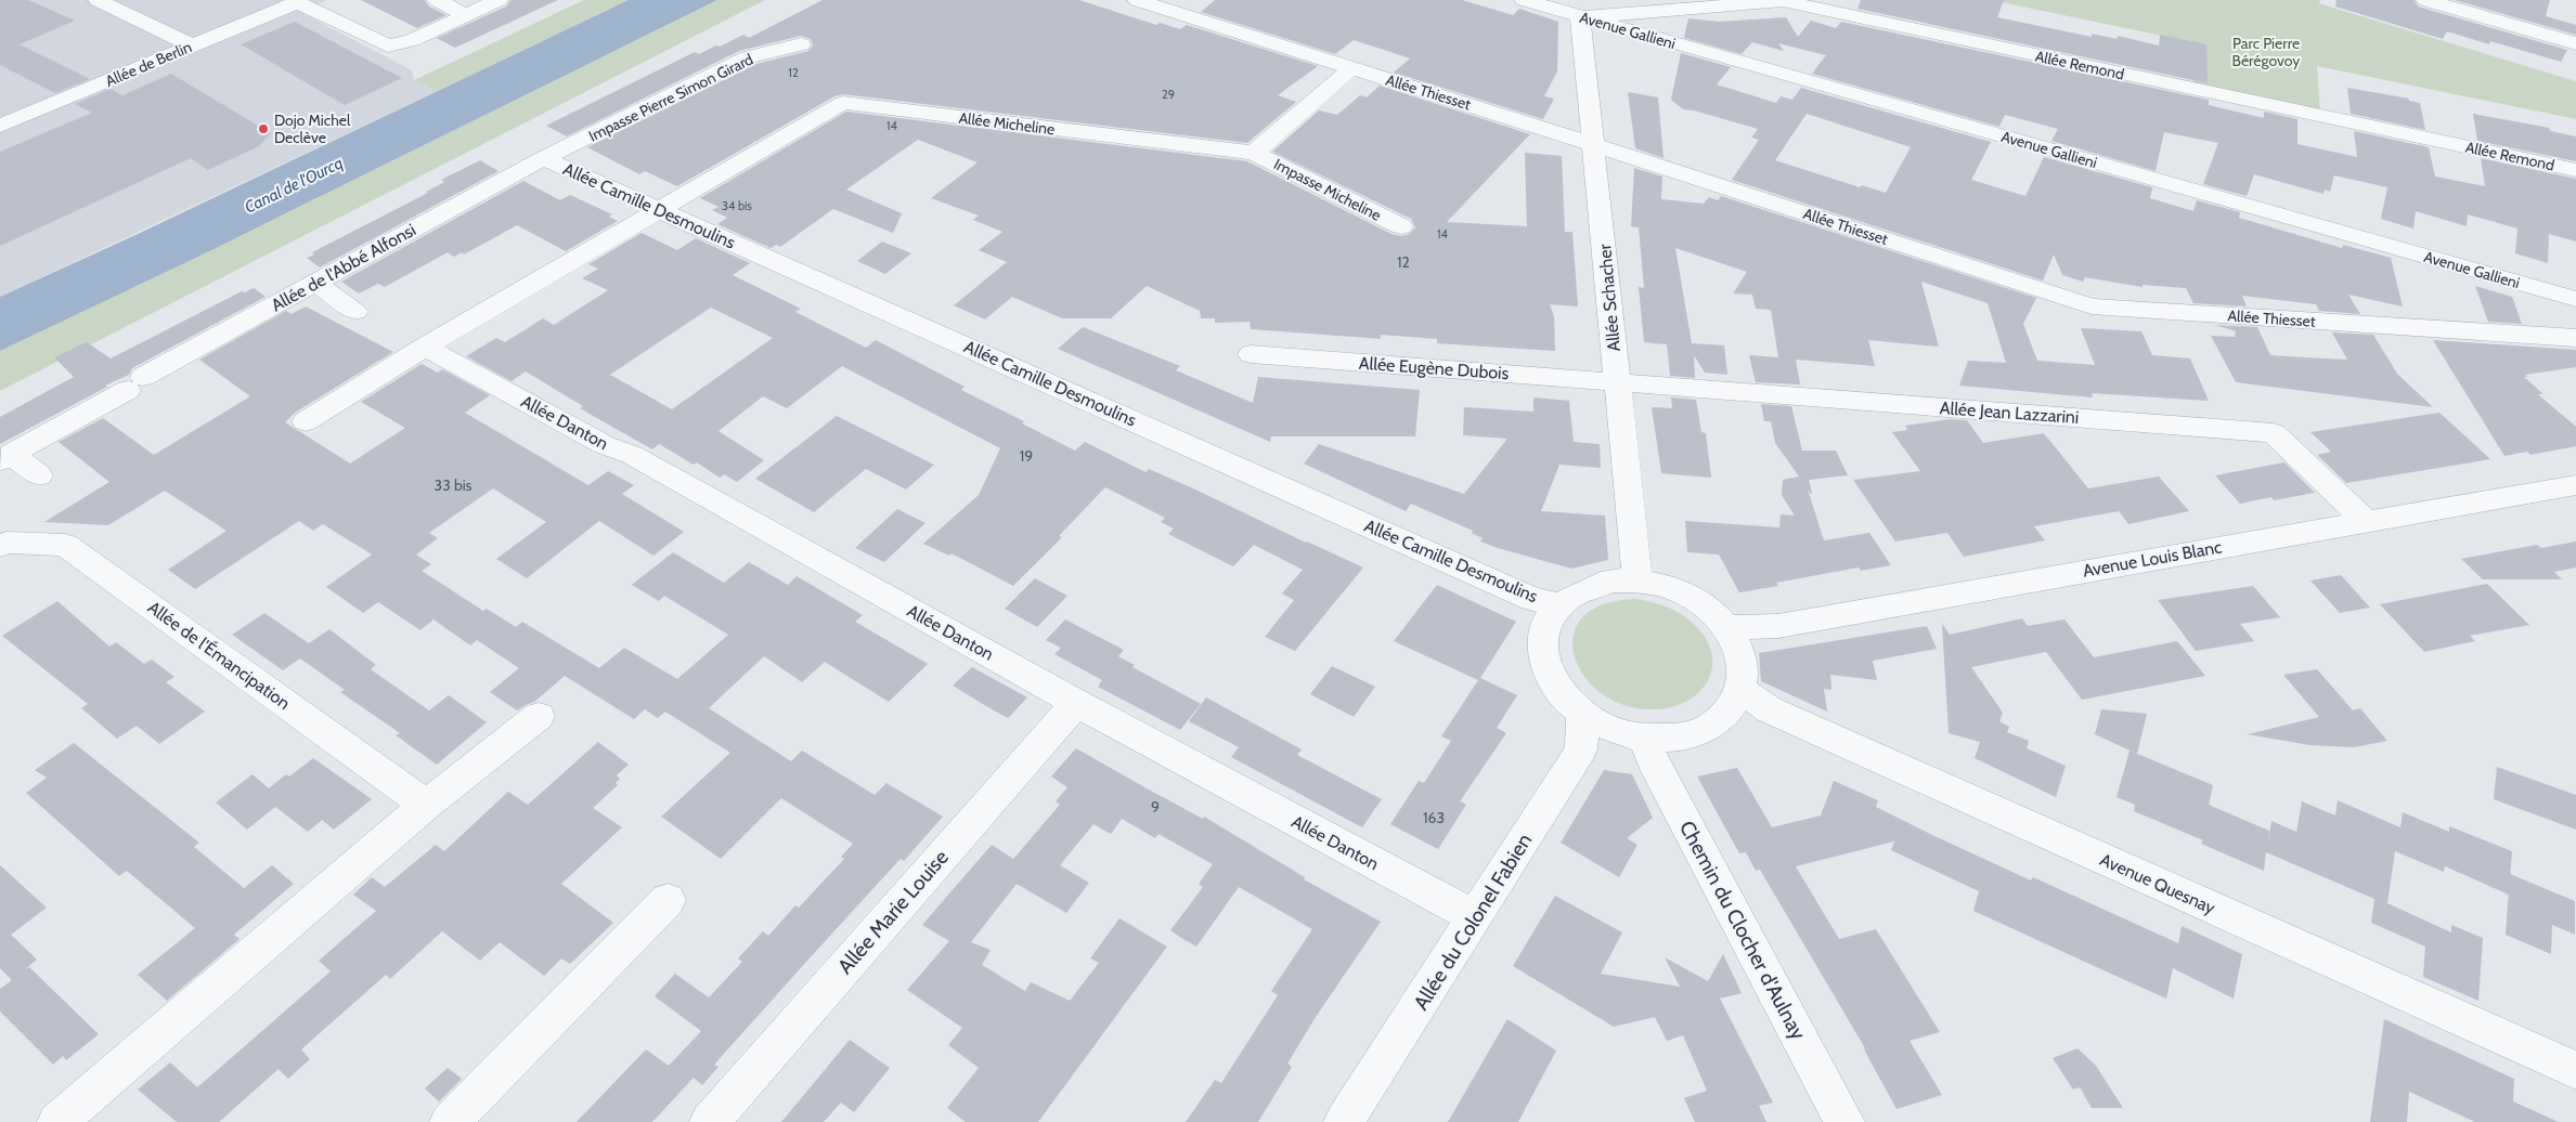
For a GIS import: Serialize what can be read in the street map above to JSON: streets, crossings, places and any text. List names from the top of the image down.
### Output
{
  "streets": {
    "street": [
      "Avenue Gallieni",
      "Allée de Berlin",
      "Allée Remond",
      "Allée Thiesset",
      "Impasse Pierre Simon Girard",
      "Allée Micheline",
      "Impasse Micheline",
      "Allée Camille Desmoulins",
      "Allée de l'Abbé Alfonsi",
      "Allée Schacher",
      "Allée Eugène Dubois",
      "Allée Jean Lazzarini",
      "Allée Danton",
      "Avenue Louis Blanc",
      "Allée de l'Émancipation",
      "Avenue Quesnay",
      "Allée Marie Louise",
      "Allée du Colonel Fabien",
      "Chemin du Clocher d'Aulnay"
    ]
  },
  "crossings": [
    ["Avenue Gallieni", "Allée Remond"],
    ["Avenue Gallieni", "Allée Schacher"],
    ["Allée Remond", "Allée Schacher"],
    ["Allée Thiesset", "Allée Schacher"],
    ["Impasse Pierre Simon Girard", "Allée Camille Desmoulins"],
    ["Impasse Pierre Simon Girard", "Allée de l'Abbé Alfonsi"],
    ["Allée Micheline", "Impasse Micheline"],
    ["Allée Micheline", "Allée Camille Desmoulins"],
    ["Allée Camille Desmoulins", "Allée de l'Abbé Alfonsi"],
    ["Allée Camille Desmoulins", "Allée Schacher"],
    ["Allée Camille Desmoulins", "Avenue Louis Blanc"],
    ["Allée Camille Desmoulins", "Avenue Quesnay"],
    ["Allée Camille Desmoulins", "Allée du Colonel Fabien"],
    ["Allée Camille Desmoulins", "Chemin du Clocher d'Aulnay"],
    ["Allée Schacher", "Allée Eugène Dubois"],
    ["Allée Schacher", "Allée Jean Lazzarini"],
    ["Allée Schacher", "Avenue Louis Blanc"],
    ["Allée Schacher", "Avenue Quesnay"],
    ["Allée Schacher", "Allée du Colonel Fabien"],
    ["Allée Schacher", "Chemin du Clocher d'Aulnay"],
    ["Allée Eugène Dubois", "Allée Jean Lazzarini"],
    ["Allée Jean Lazzarini", "Avenue Louis Blanc"],
    ["Allée Danton", "Allée Marie Louise"],
    ["Allée Danton", "Allée du Colonel Fabien"],
    ["Avenue Louis Blanc", "Avenue Quesnay"],
    ["Avenue Louis Blanc", "Allée du Colonel Fabien"],
    ["Avenue Louis Blanc", "Chemin du Clocher d'Aulnay"],
    ["Avenue Quesnay", "Allée du Colonel Fabien"],
    ["Avenue Quesnay", "Chemin du Clocher d'Aulnay"],
    ["Allée du Colonel Fabien", "Chemin du Clocher d'Aulnay"]
  ],
  "water": ["Canal de l'Ourcq"],
  "parks": ["Parc Pierre Bérégovoy"],
  "places": ["Dojo Michel Declève"],
  "house_numbers": [
    "12",
    "29",
    "14",
    "34 bis",
    "14",
    "12",
    "19",
    "33 bis",
    "9",
    "163"
  ]
}
